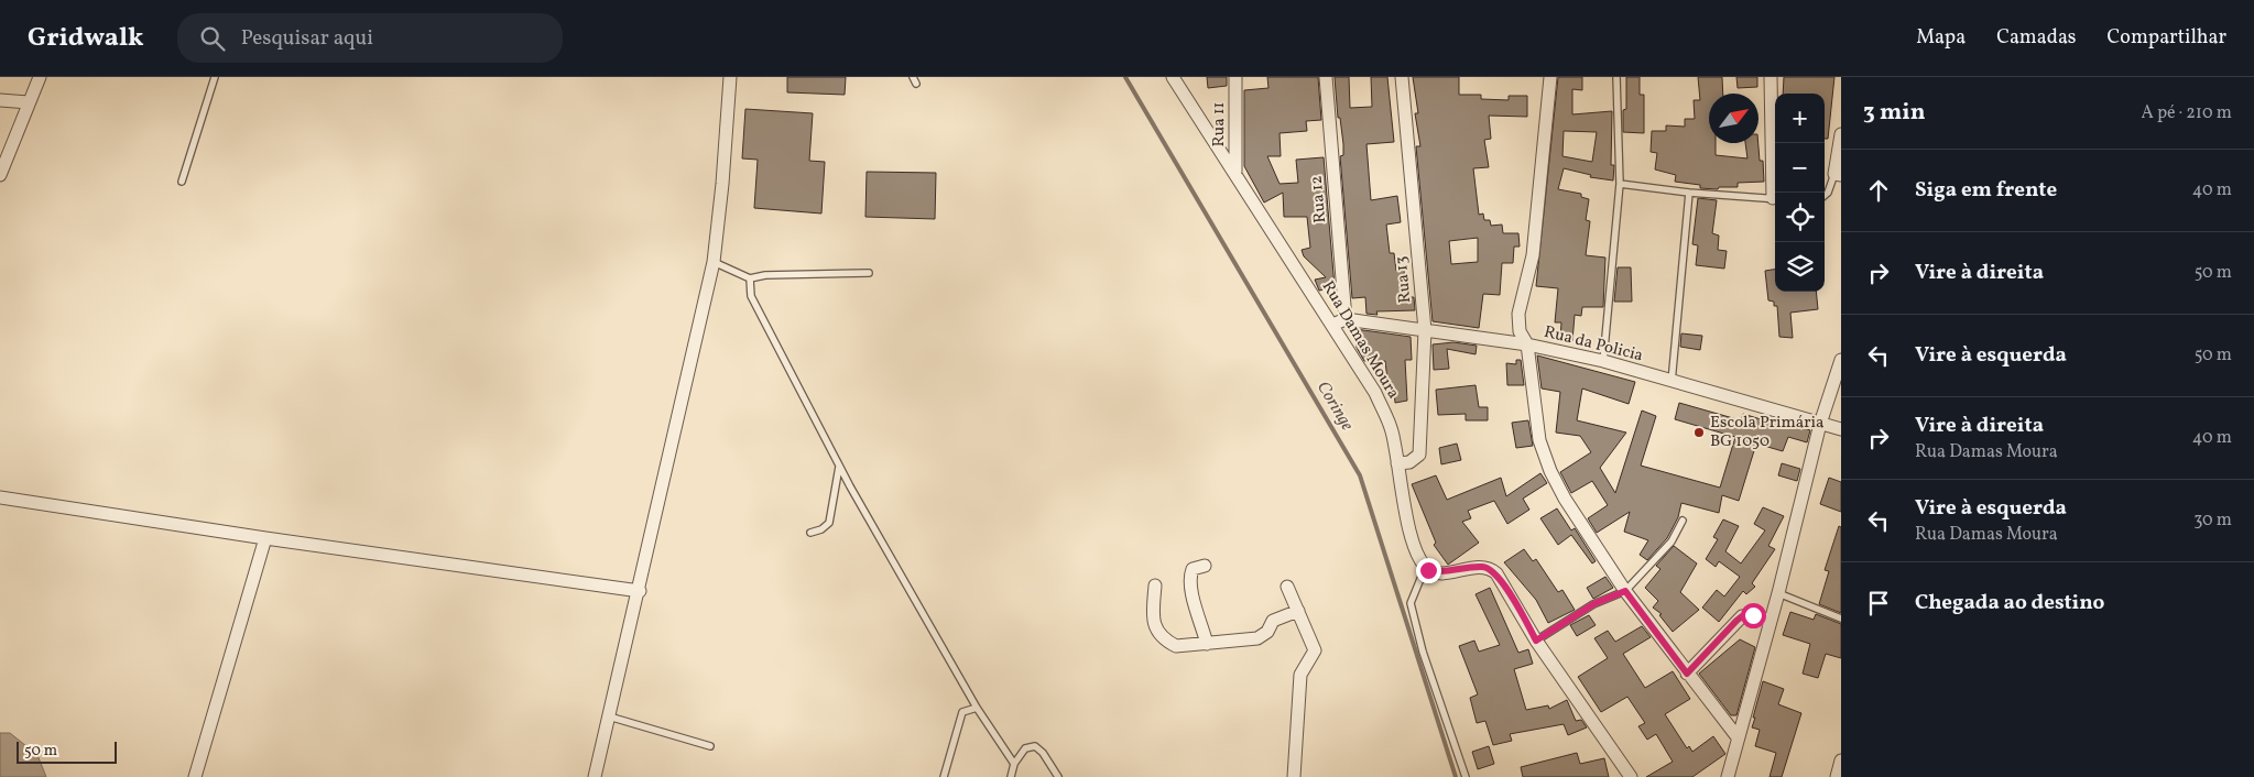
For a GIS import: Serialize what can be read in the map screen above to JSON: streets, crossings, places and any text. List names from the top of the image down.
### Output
{
  "streets": {
    "street": [
      "Rua 11",
      "Rua 12",
      "Rua 13",
      "Rua Damas Moura",
      "Rua da Policia"
    ]
  },
  "crossings": [
    ["Rua 11", "Rua Damas Moura"],
    ["Rua 12", "Rua da Policia"],
    ["Rua 13", "Rua Damas Moura"],
    ["Rua 13", "Rua da Policia"]
  ],
  "water": ["Coringe"],
  "places": ["Escola Primária BG 1050"],
  "scale_bar": "50 m",
  "north": "top right",
  "page": {
    "header": "Gridwalk",
    "search": "Pesquisar aqui",
    "nav": ["Mapa", "Camadas", "Compartilhar"],
    "heading": ["3 min", "A pé · 210 m"],
    "map_buttons": ["+", "−"],
    "list": [
      ["Siga em frente", "40 m"],
      ["Vire à direita", "50 m"],
      ["Vire à esquerda", "50 m"],
      ["Vire à direita", "Rua Damas Moura", "40 m"],
      ["Vire à esquerda", "Rua Damas Moura", "30 m"],
      "Chegada ao destino"
    ],
    "scale": "50 m"
  }
}
